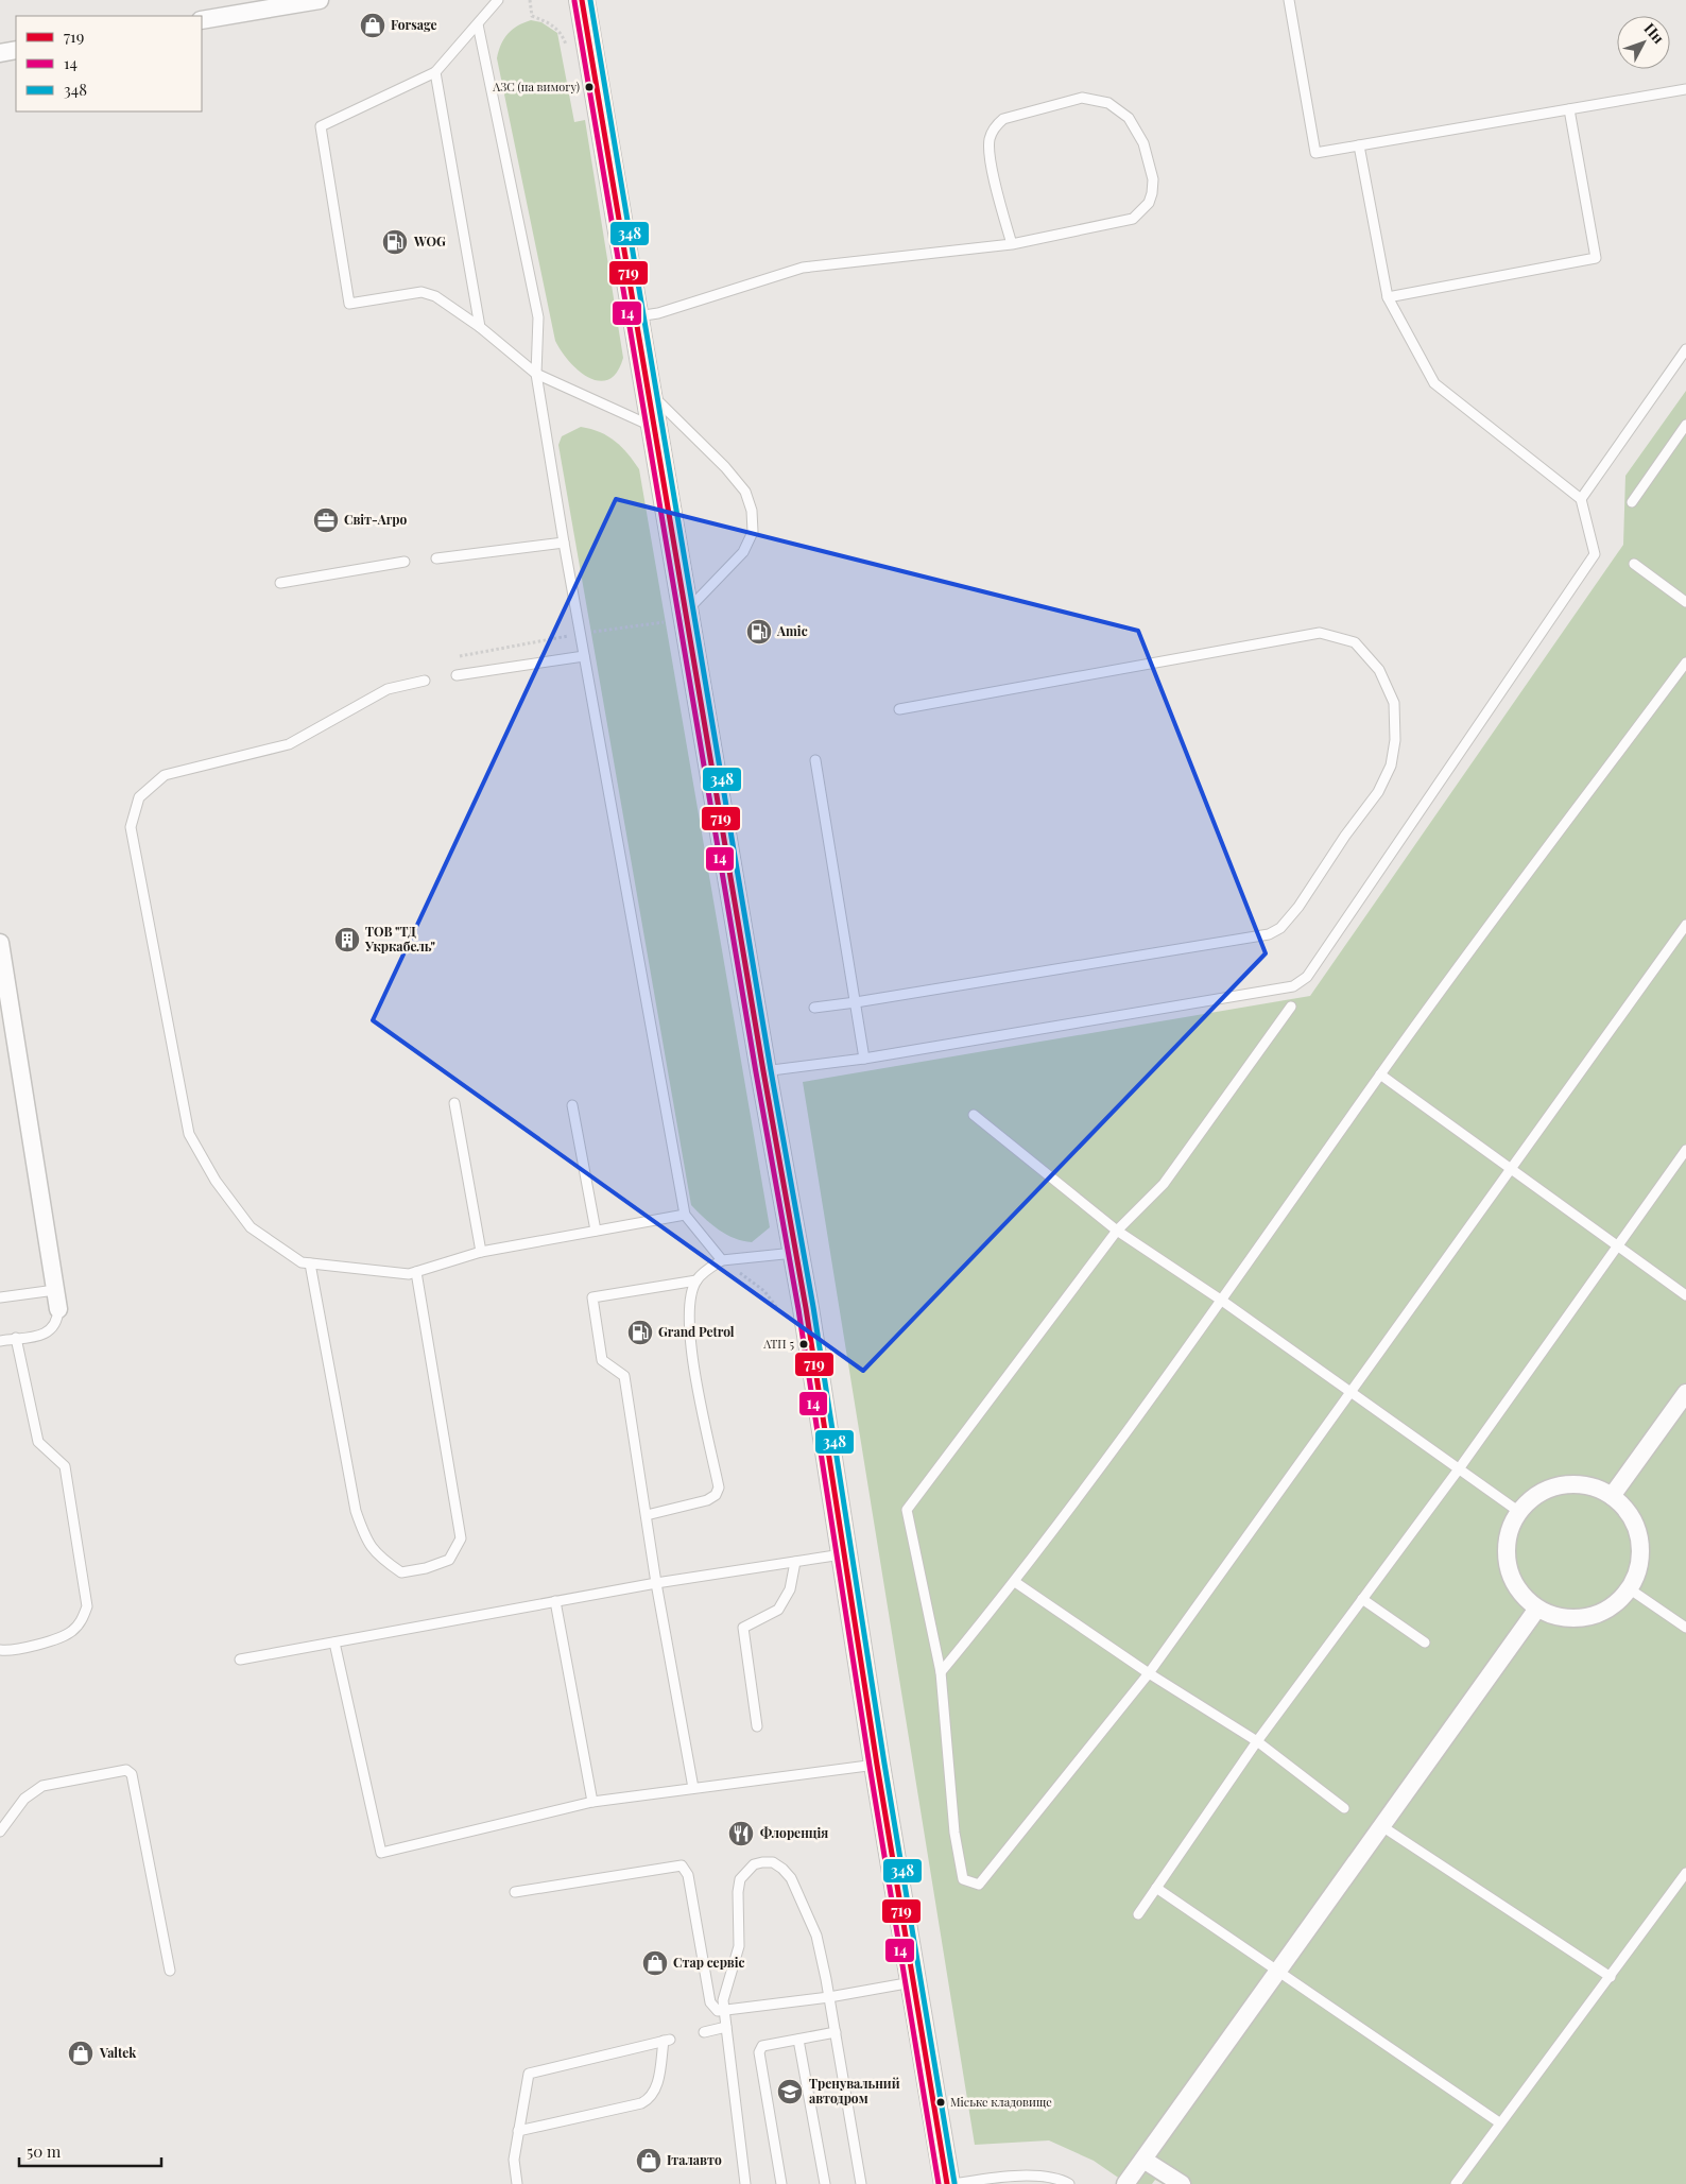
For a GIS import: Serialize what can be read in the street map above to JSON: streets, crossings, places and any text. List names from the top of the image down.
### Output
{
  "places": {
    "shop": [
      "Forsage",
      "Стар сервіс",
      "Valtek",
      "Італавто"
    ],
    "other": ["АЗС (на вимогу)", "АТП 5", "Міське кладовище"],
    "fuel station": ["WOG", "Amic", "Grand Petrol"],
    "office": ["Світ-Агро"],
    "building": ["ТОВ \"ТД Укркабель\""],
    "restaurant": ["Флоренція"],
    "school or university": ["Тренувальний автодром"]
  },
  "lines": ["transit line 719", "transit line 348", "transit line 14"],
  "legend": ["719", "14", "348"],
  "scale_bar": "50 m",
  "north": "top right"
}
